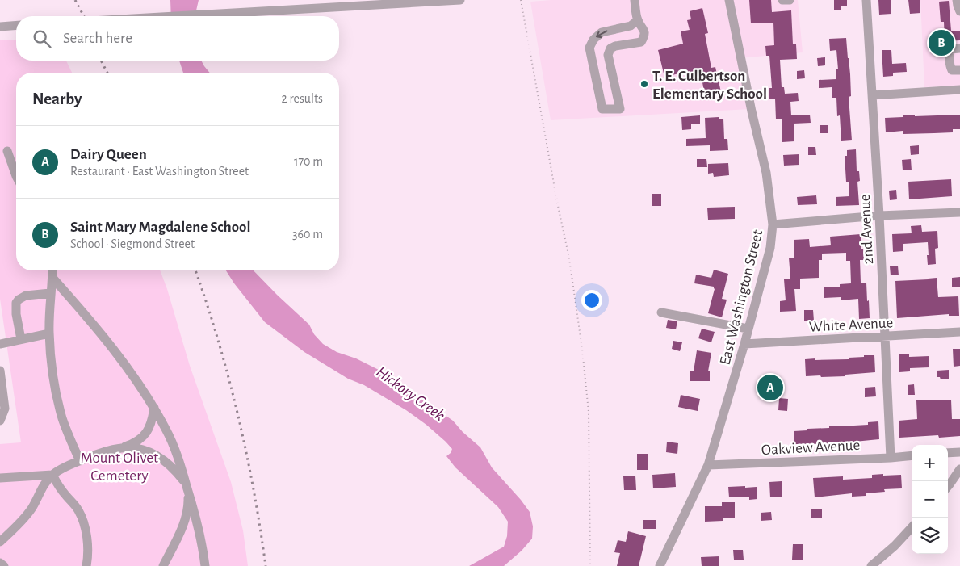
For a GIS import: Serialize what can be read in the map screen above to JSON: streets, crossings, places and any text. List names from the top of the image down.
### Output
{
  "streets": {
    "street": [
      "2nd Avenue",
      "East Washington Street",
      "White Avenue",
      "Oakview Avenue"
    ]
  },
  "crossings": [
    ["2nd Avenue", "White Avenue"],
    ["2nd Avenue", "Oakview Avenue"],
    ["East Washington Street", "White Avenue"],
    ["East Washington Street", "Oakview Avenue"]
  ],
  "water": ["Hickory Creek"],
  "parks": ["Mount Olivet Cemetery"],
  "places": ["T. E. Culbertson Elementary School"],
  "page": {
    "search": "Search here",
    "pins": ["B", "A"],
    "heading": ["Nearby", "2 results"],
    "list": [
      {
        "mark": "A",
        "name": "Dairy Queen",
        "note": "Restaurant · East Washington Street",
        "value": "170 m"
      },
      {
        "mark": "B",
        "name": "Saint Mary Magdalene School",
        "note": "School · Siegmond Street",
        "value": "360 m"
      }
    ],
    "map_buttons": ["+", "−"]
  }
}
